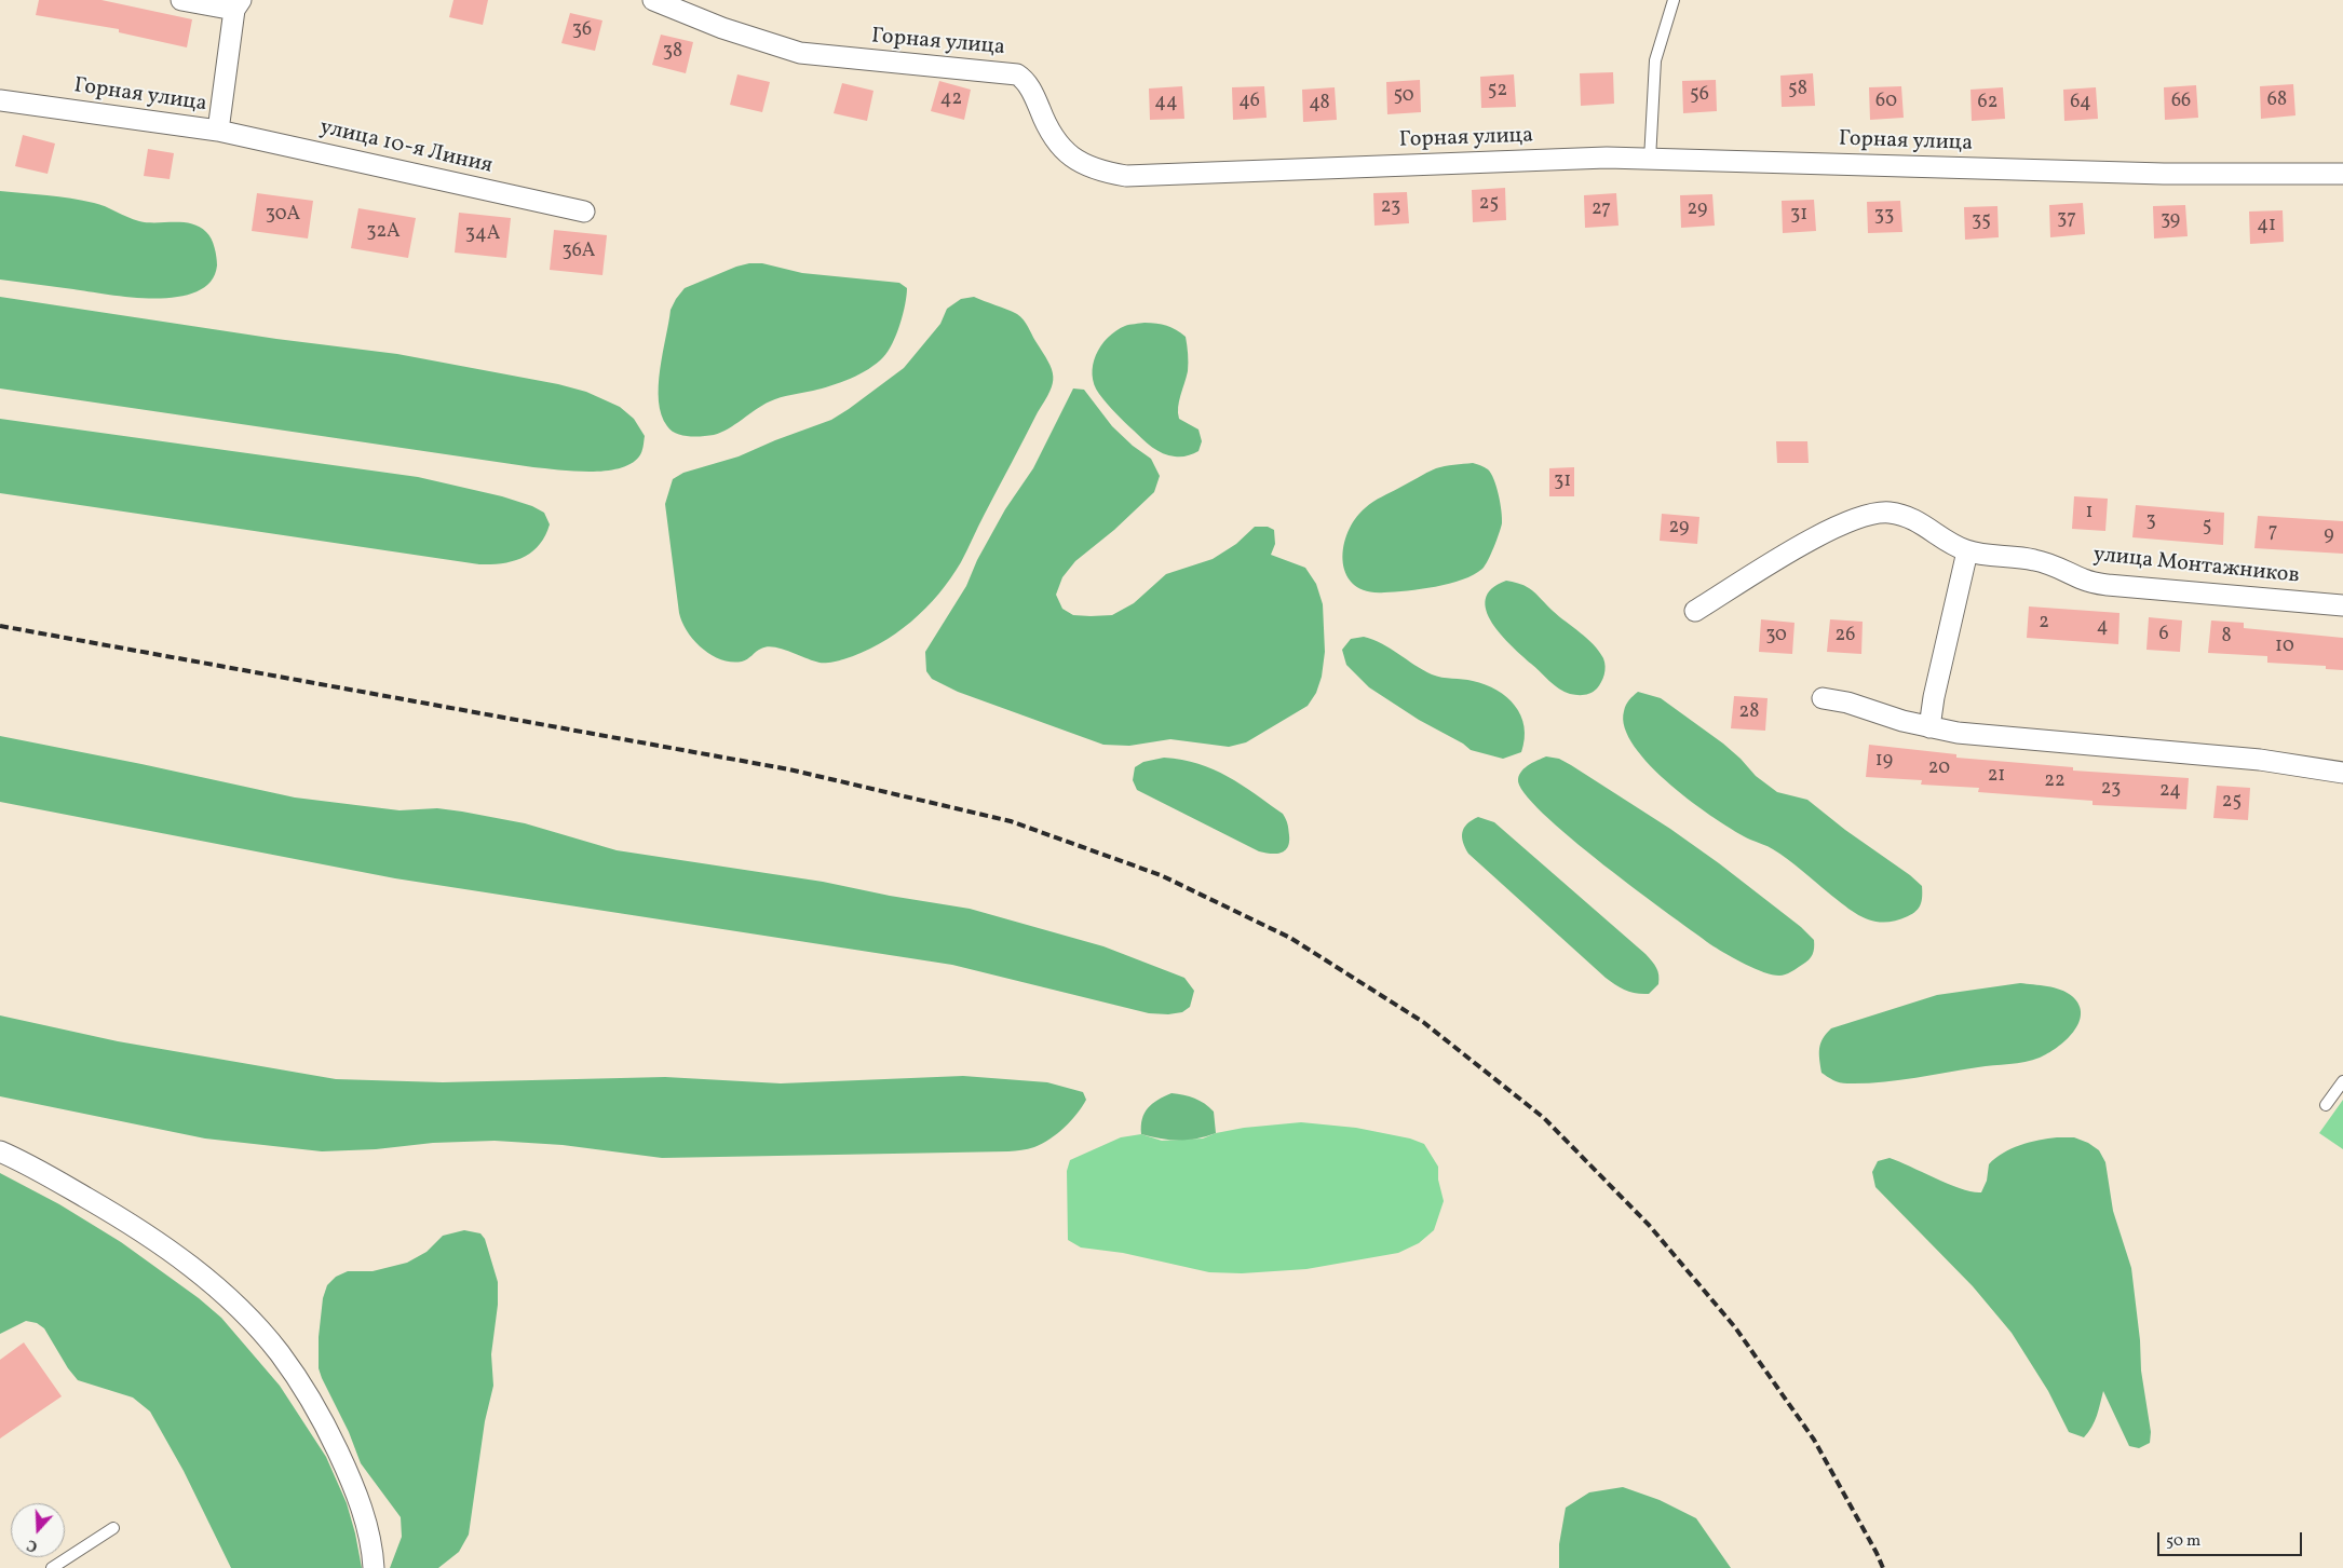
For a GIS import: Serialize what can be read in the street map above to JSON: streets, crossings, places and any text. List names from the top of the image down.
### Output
{
  "streets": {
    "street": ["Горная улица", "улица 10-я Линия", "улица Монтажников"]
  },
  "crossings": [
    ["Горная улица", "улица 10-я Линия"]
  ],
  "house_numbers": [
    "36",
    "38",
    "58",
    "52",
    "56",
    "50",
    "42",
    "68",
    "46",
    "60",
    "66",
    "44",
    "62",
    "64",
    "48",
    "25",
    "23",
    "27",
    "29",
    "30А",
    "31",
    "33",
    "37",
    "39",
    "35",
    "41",
    "32А",
    "34А",
    "36А",
    "31",
    "1",
    "3",
    "5",
    "29",
    "7",
    "9",
    "2",
    "4",
    "6",
    "30",
    "26",
    "8",
    "10",
    "28",
    "19",
    "20",
    "21",
    "22",
    "23",
    "24",
    "25"
  ],
  "scale_bar": "50 m",
  "north": "bottom"
}
